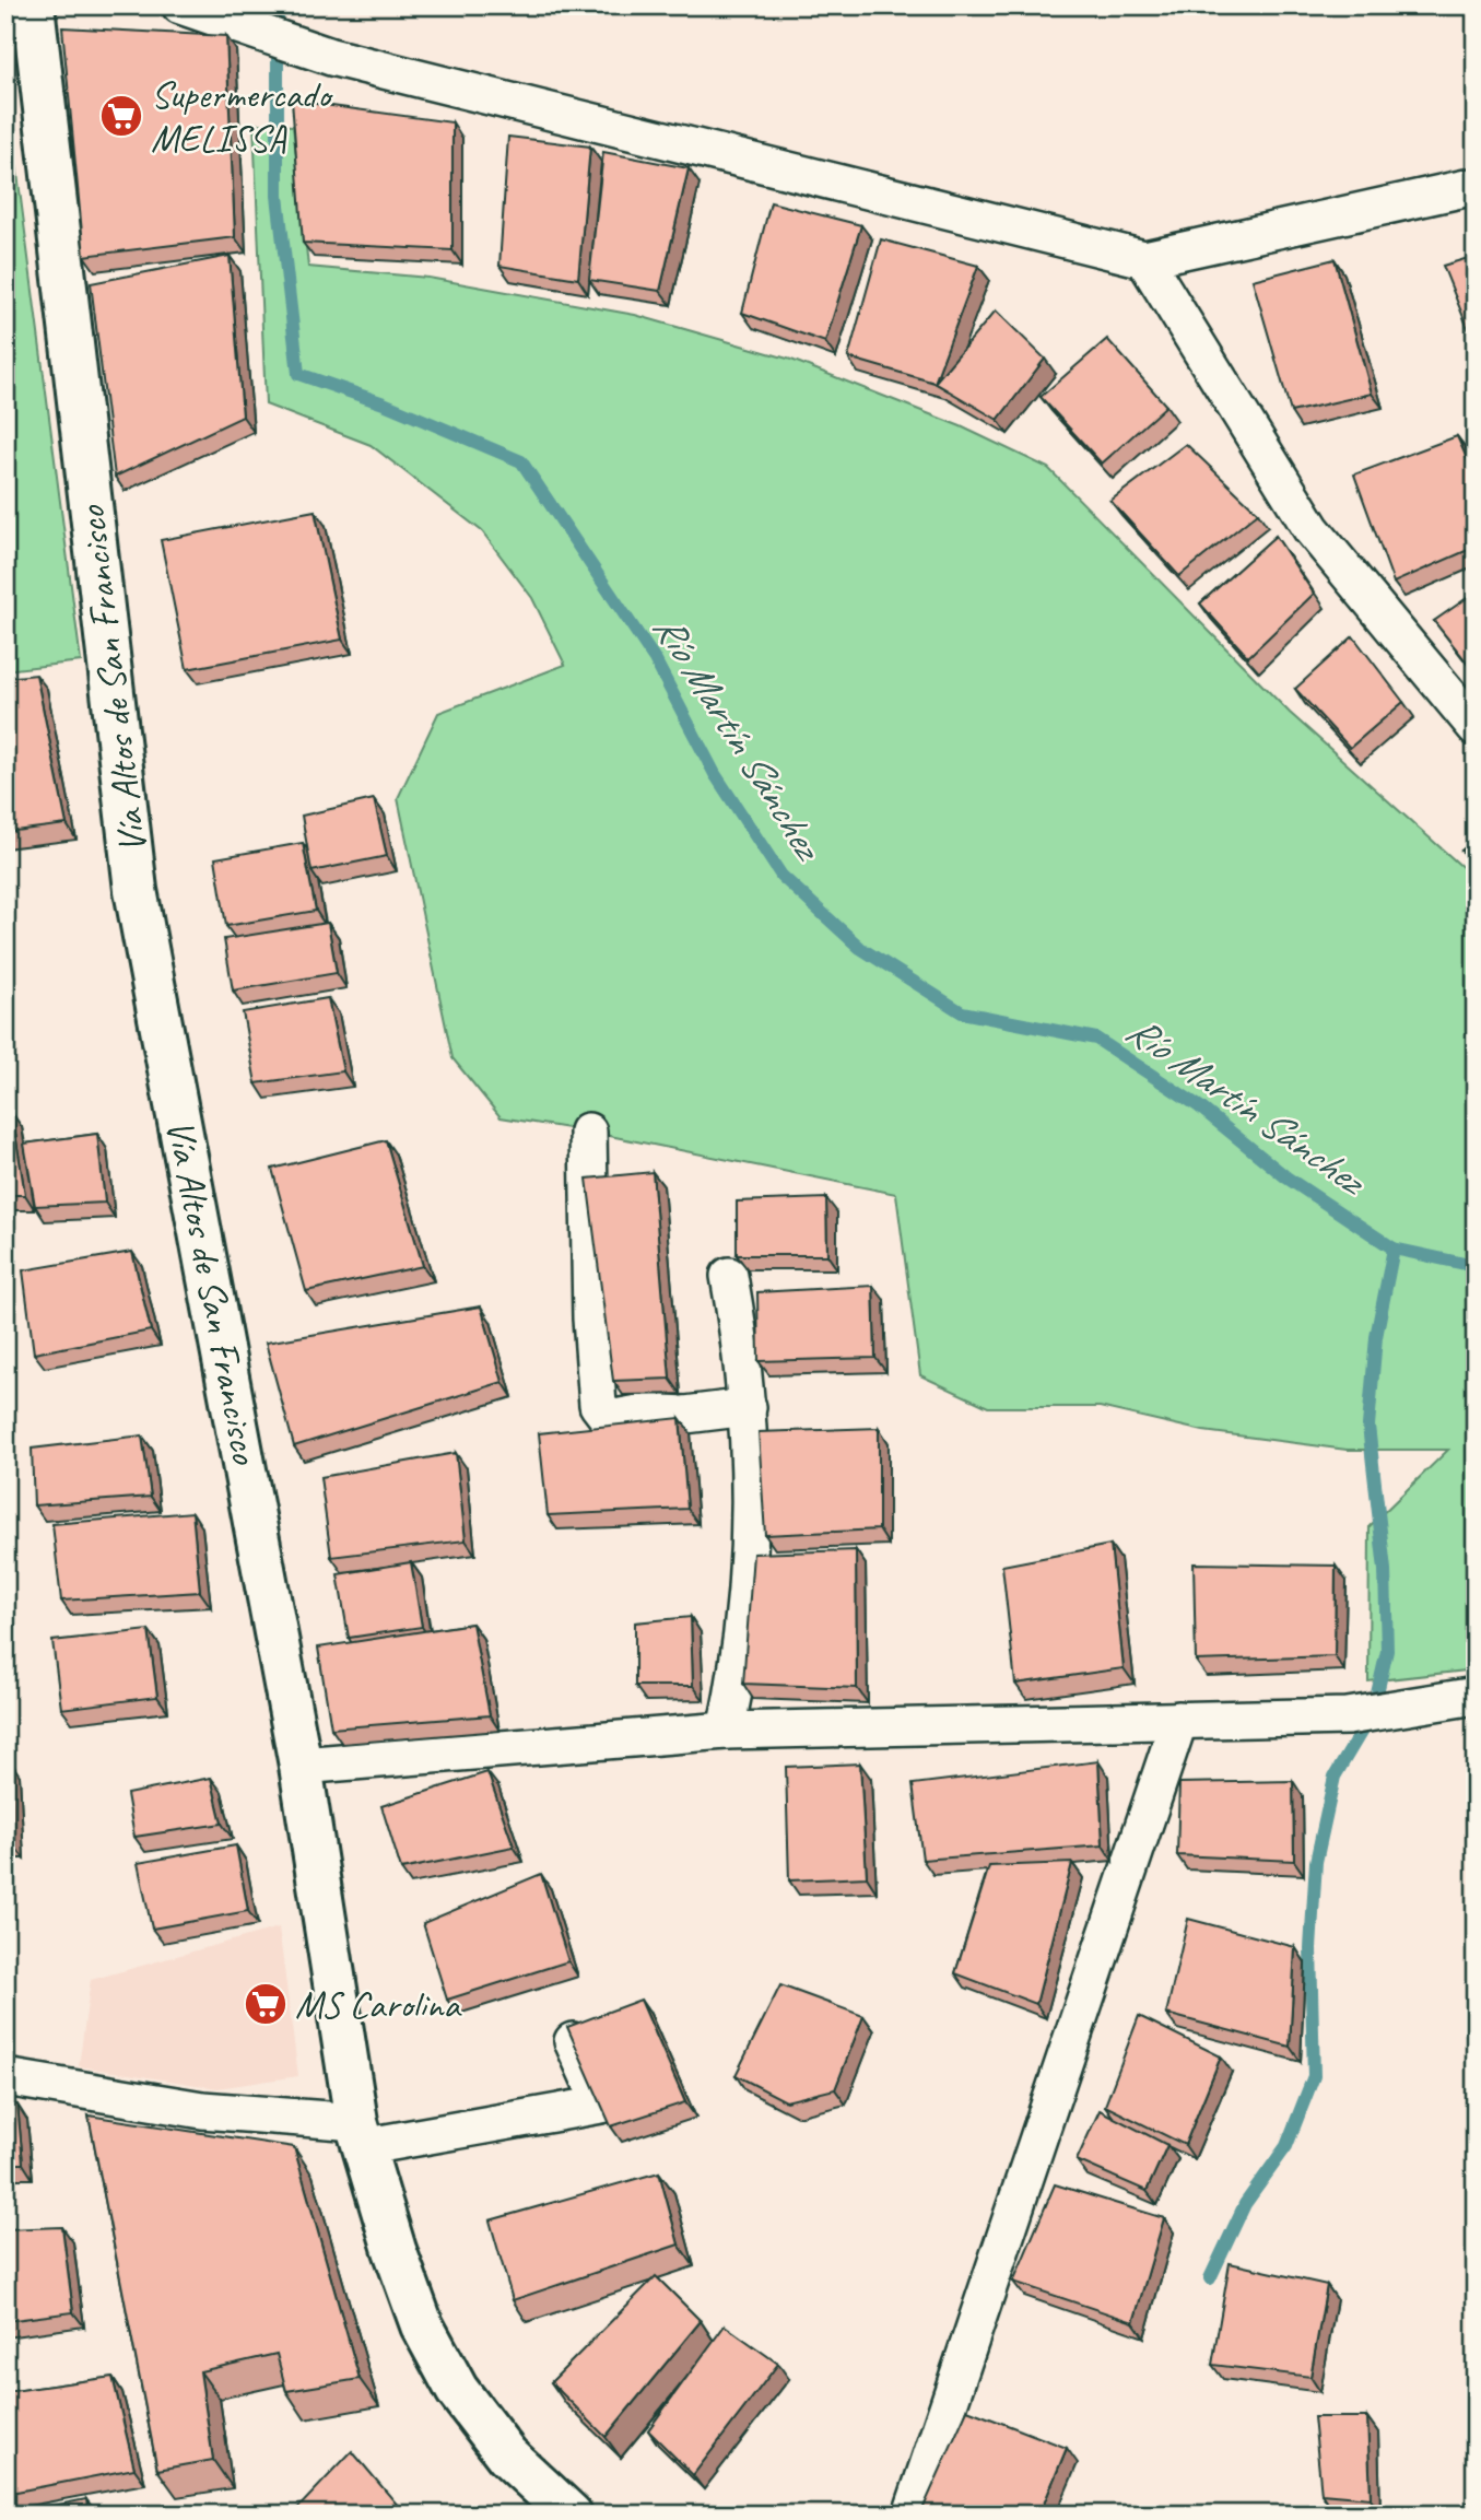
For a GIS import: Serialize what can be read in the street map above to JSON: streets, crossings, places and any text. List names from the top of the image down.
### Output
{
  "streets": {
    "street": ["Vía Altos de San Francisco"]
  },
  "water": ["Río Martín Sánchez"],
  "places": {
    "supermarket": ["Supermercado MELISSA", "MS Carolina"]
  }
}
